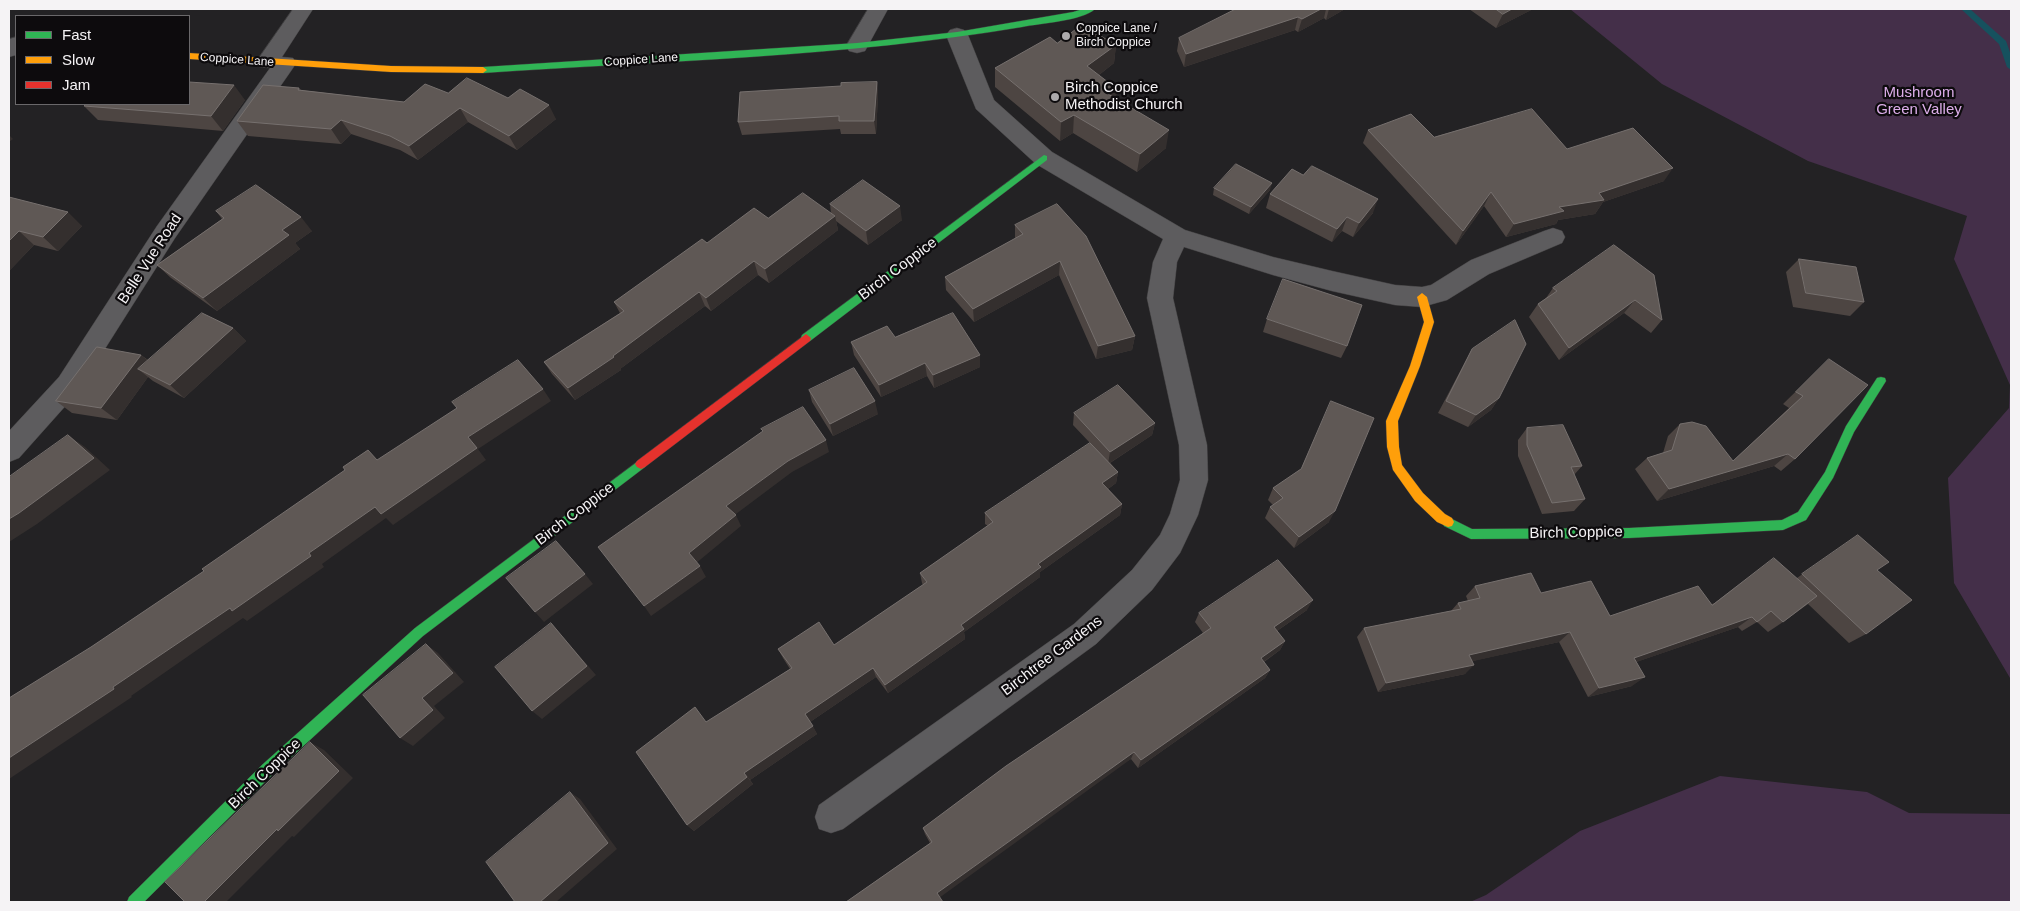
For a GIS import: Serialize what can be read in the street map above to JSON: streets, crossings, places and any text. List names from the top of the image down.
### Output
{
  "streets": {
    "street": [
      "Coppice Lane",
      "Belle Vue Road",
      "Birch Coppice",
      "Birchtree Gardens"
    ]
  },
  "crossings": [
    ["Coppice Lane", "Belle Vue Road"]
  ],
  "parks": ["Mushroom Green Valley"],
  "places": ["Coppice Lane / Birch Coppice", "Birch Coppice Methodist Church"],
  "legend": ["Fast", "Slow", "Jam"]
}
